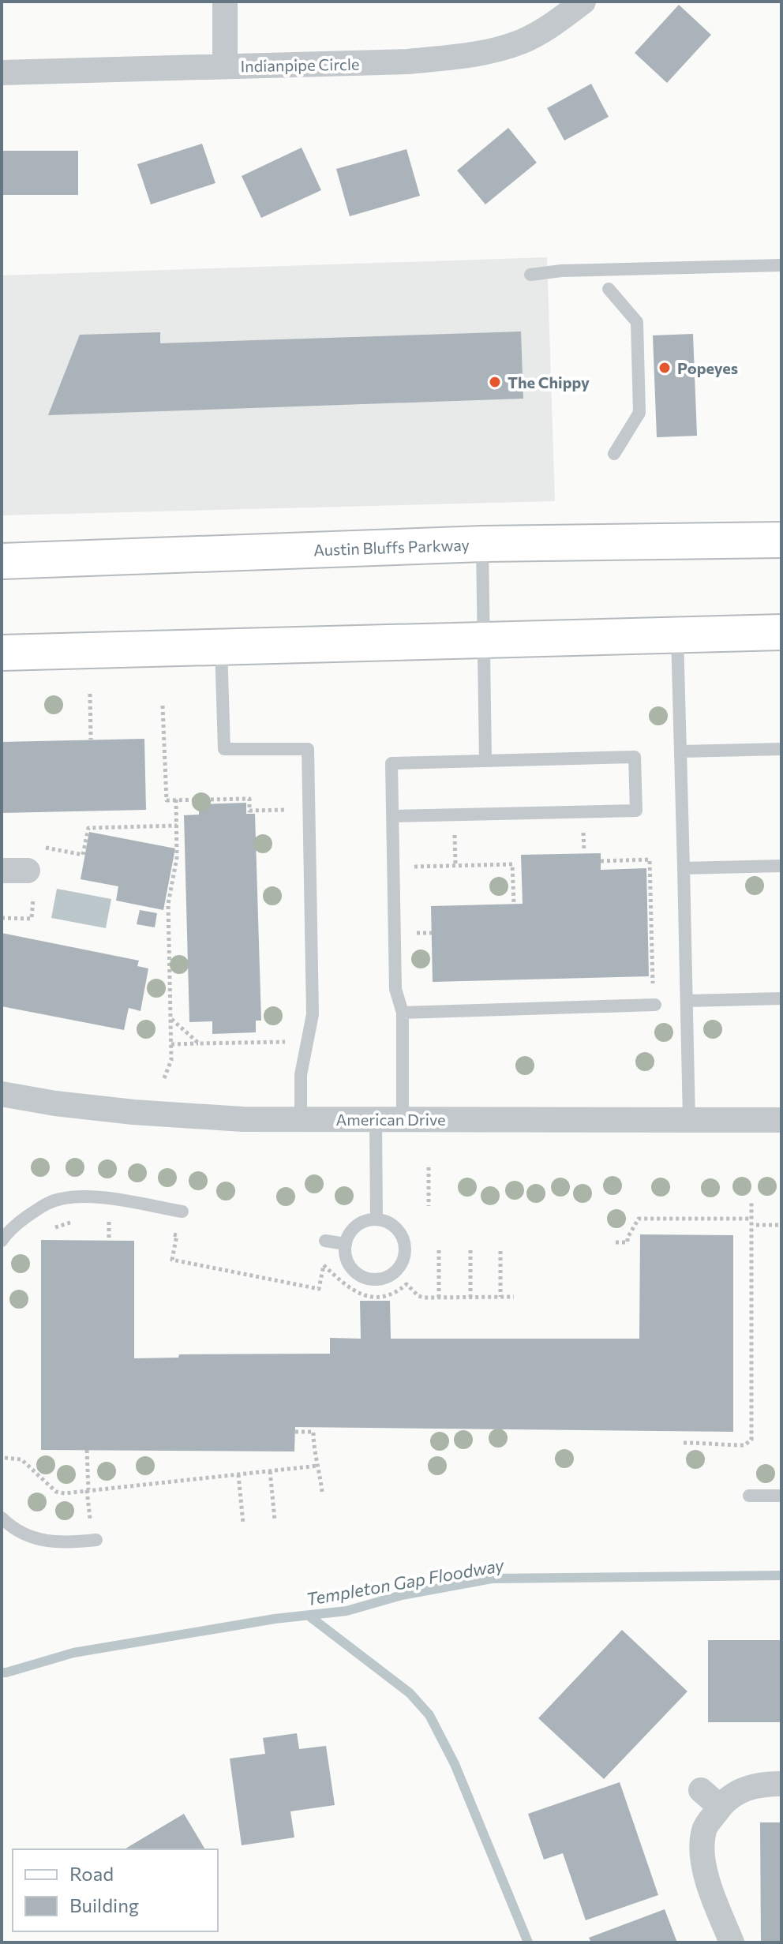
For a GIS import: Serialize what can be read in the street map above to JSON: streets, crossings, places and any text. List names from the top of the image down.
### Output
{
  "streets": {
    "main road": ["Austin Bluffs Parkway"],
    "street": ["Indianpipe Circle", "American Drive"]
  },
  "water": ["Templeton Gap Floodway"],
  "places": ["Popeyes", "The Chippy"],
  "legend": ["Road", "Building"]
}
